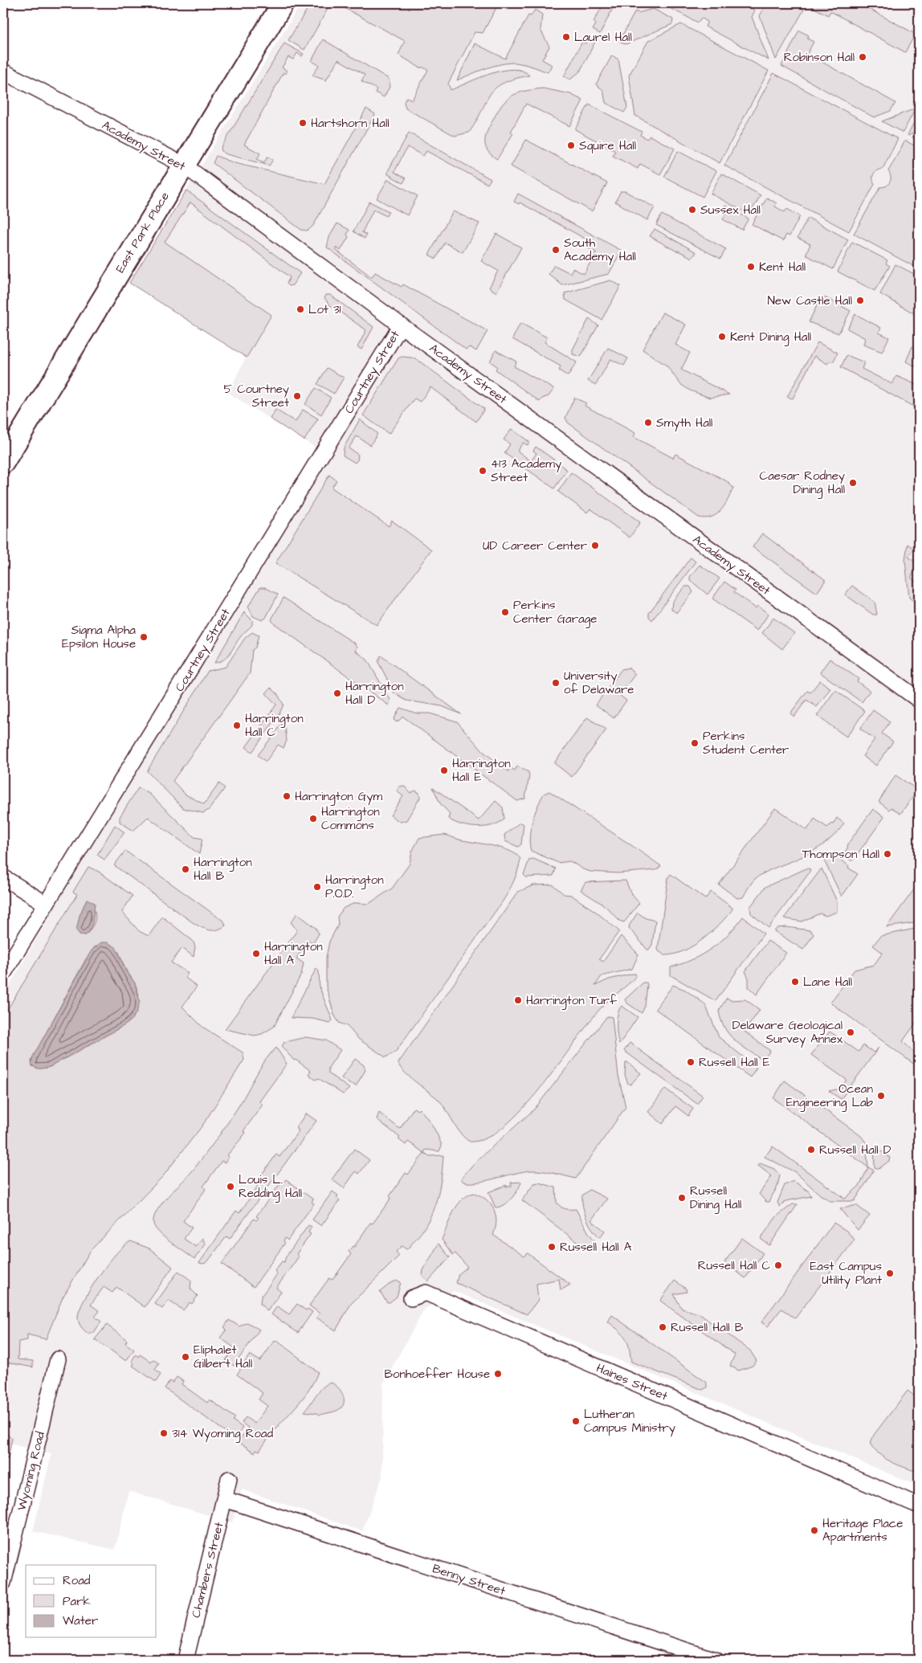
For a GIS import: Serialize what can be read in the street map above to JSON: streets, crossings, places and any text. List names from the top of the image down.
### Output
{
  "streets": {
    "street": [
      "Academy Street",
      "East Park Place",
      "Courtney Street",
      "Haines Street",
      "Wyoming Road",
      "Chambers Street",
      "Benny Street"
    ]
  },
  "crossings": [
    ["Academy Street", "East Park Place"],
    ["Academy Street", "Courtney Street"],
    ["Chambers Street", "Benny Street"]
  ],
  "places": [
    "Laurel Hall",
    "Robinson Hall",
    "Hartshorn Hall",
    "Squire Hall",
    "Sussex Hall",
    "South Academy Hall",
    "Kent Hall",
    "New Castle Hall",
    "Lot 31",
    "Kent Dining Hall",
    "5 Courtney Street",
    "Smyth Hall",
    "413 Academy Street",
    "Caesar Rodney Dining Hall",
    "UD Career Center",
    "Perkins Center Garage",
    "Sigma Alpha Epsilon House",
    "University of Delaware",
    "Harrington Hall D",
    "Harrington Hall C",
    "Perkins Student Center",
    "Harrington Hall E",
    "Harrington Gym",
    "Harrington Commons",
    "Thompson Hall",
    "Harrington Hall B",
    "Harrington P.O.D.",
    "Harrington Hall A",
    "Lane Hall",
    "Harrington Turf",
    "Delaware Geological Survey Annex",
    "Russell Hall E",
    "Ocean Engineering Lab",
    "Russell Hall D",
    "Louis L. Redding Hall",
    "Russell Dining Hall",
    "Russell Hall A",
    "Russell Hall C",
    "East Campus Utility Plant",
    "Russell Hall B",
    "Eliphalet Gilbert Hall",
    "Bonhoeffer House",
    "Lutheran Campus Ministry",
    "314 Wyoming Road",
    "Heritage Place Apartments"
  ],
  "legend": ["Road", "Park", "Water"]
}
